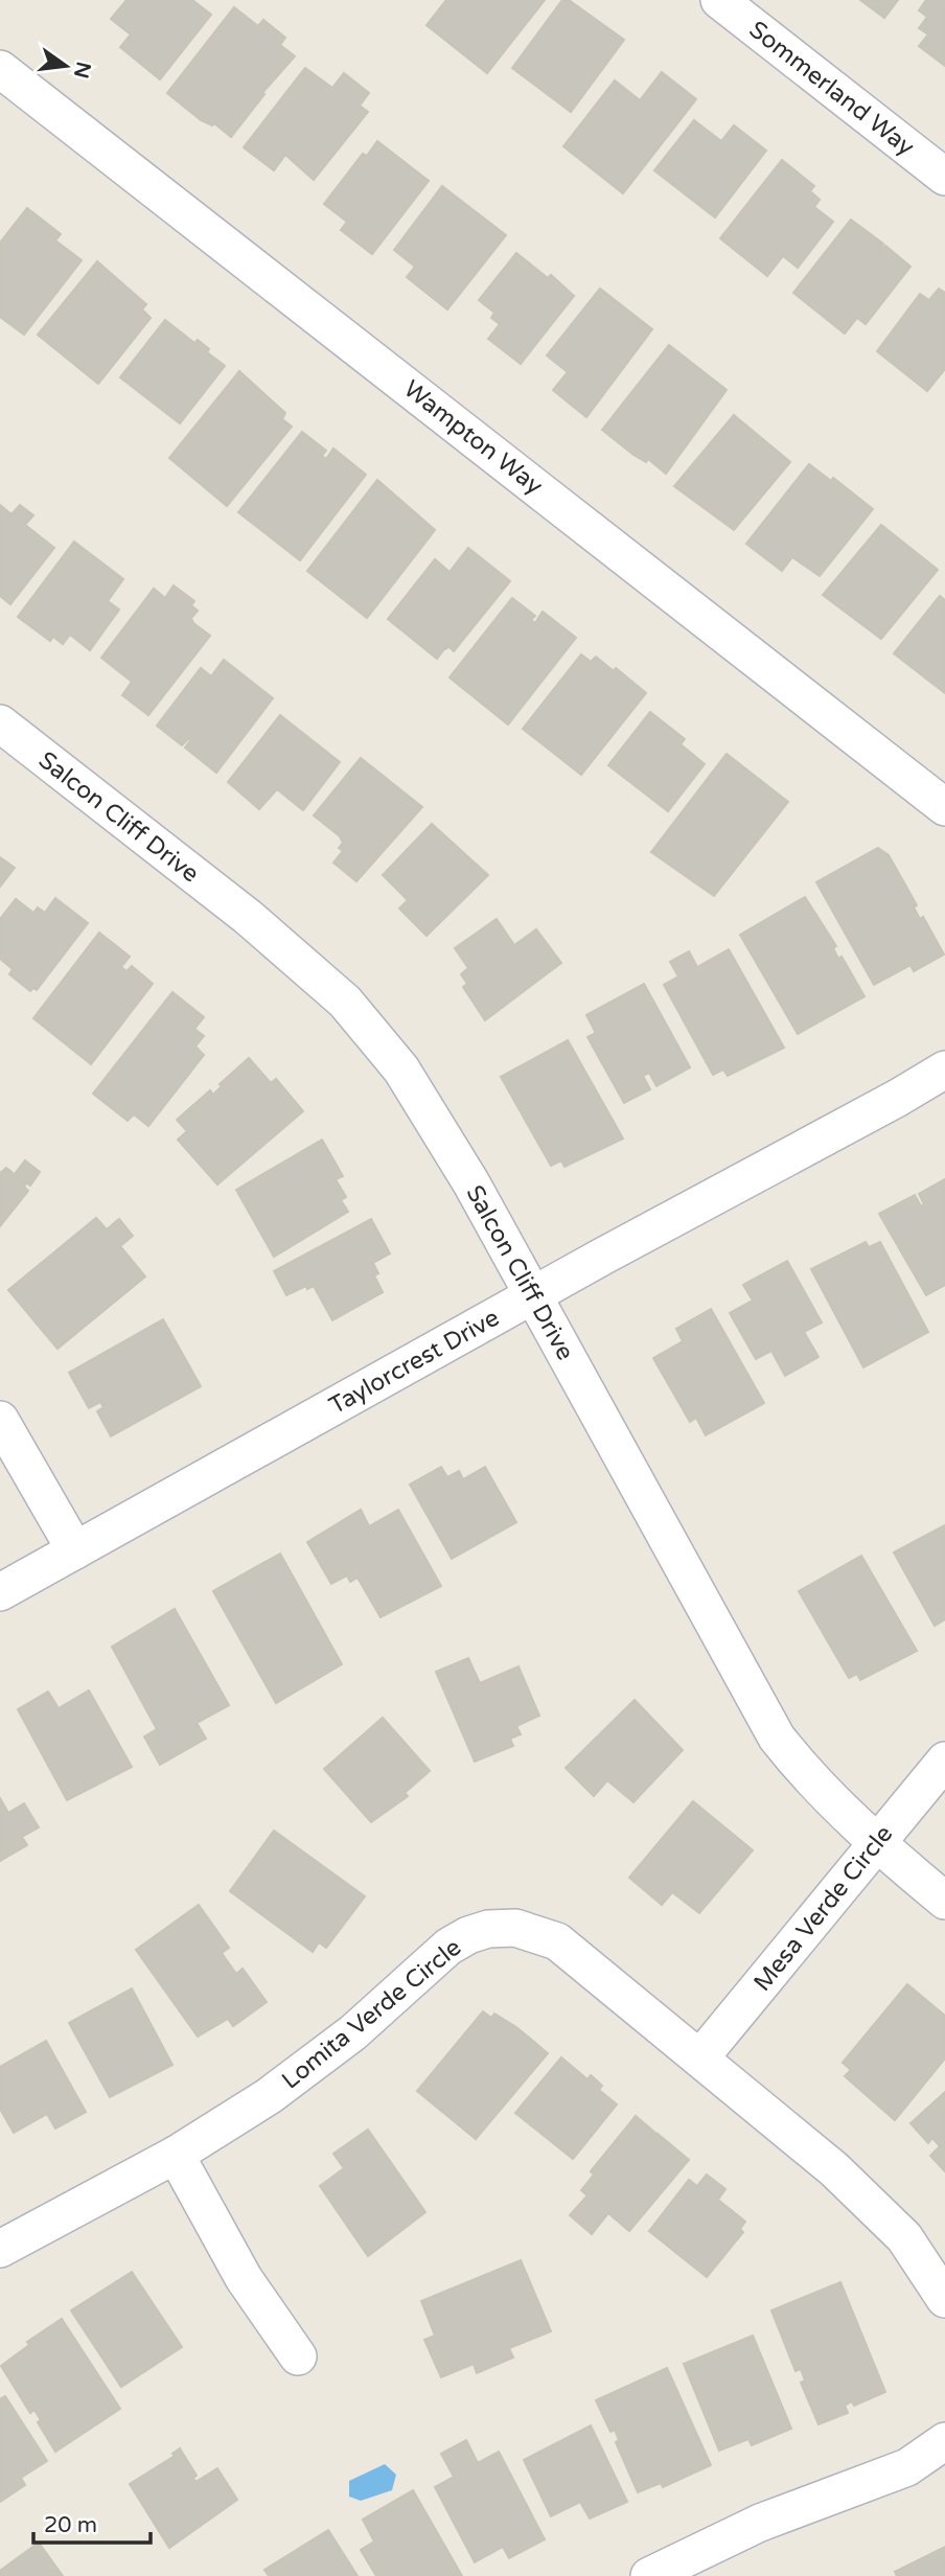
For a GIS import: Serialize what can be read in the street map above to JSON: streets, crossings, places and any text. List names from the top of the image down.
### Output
{
  "streets": {
    "street": [
      "Sommerland Way",
      "Wampton Way",
      "Salcon Cliff Drive",
      "Taylorcrest Drive",
      "Mesa Verde Circle",
      "Lomita Verde Circle"
    ]
  },
  "crossings": [
    ["Salcon Cliff Drive", "Taylorcrest Drive"],
    ["Salcon Cliff Drive", "Mesa Verde Circle"],
    ["Mesa Verde Circle", "Lomita Verde Circle"]
  ],
  "scale_bar": "20 m",
  "north": "right"
}
